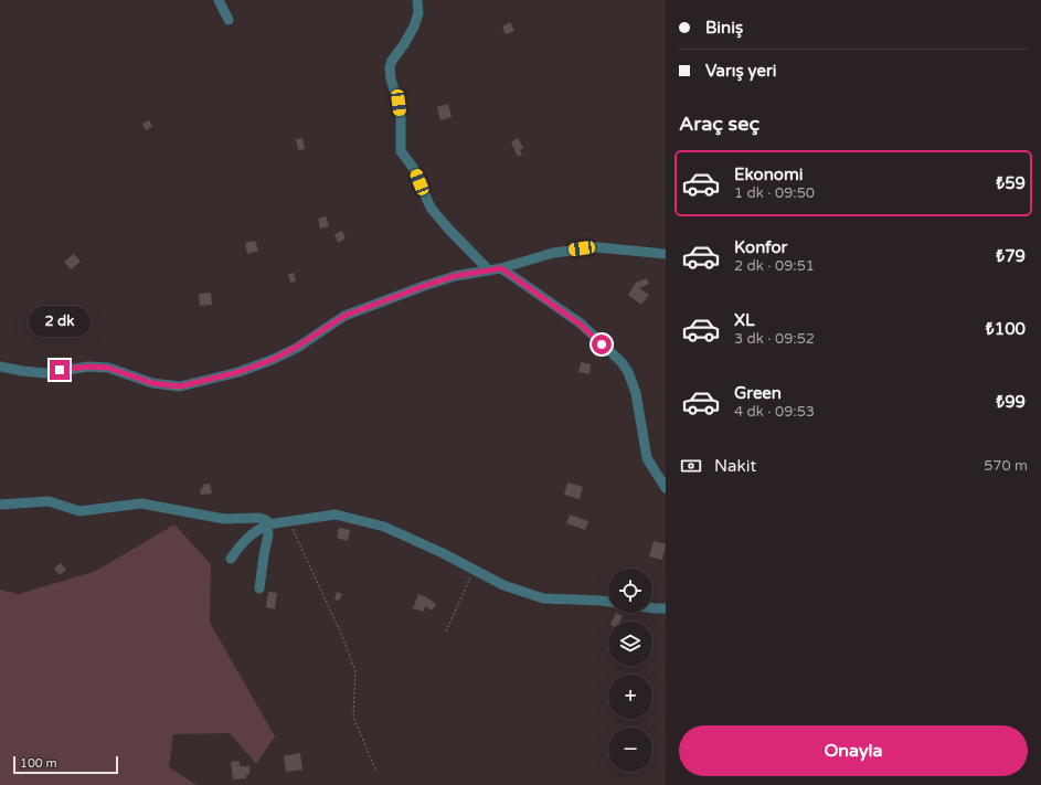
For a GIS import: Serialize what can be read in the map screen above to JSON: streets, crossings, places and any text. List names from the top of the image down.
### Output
{
  "scale_bar": "100 m",
  "page": {
    "banner": ["Biniş", "Varış yeri"],
    "heading": "Araç seç",
    "list": [
      {
        "name": "Ekonomi",
        "note": "1 dk · 09:50",
        "value": "₺59"
      },
      {
        "name": "Konfor",
        "note": "2 dk · 09:51",
        "value": "₺79"
      },
      {
        "name": "XL",
        "note": "3 dk · 09:52",
        "value": "₺100"
      },
      {
        "name": "Green",
        "note": "4 dk · 09:53",
        "value": "₺99"
      }
    ],
    "bubble": "2 dk",
    "pay": ["Nakit", "570 m"],
    "map_buttons": ["+", "−"],
    "buttons": "Onayla",
    "scale": "100 m"
  }
}
